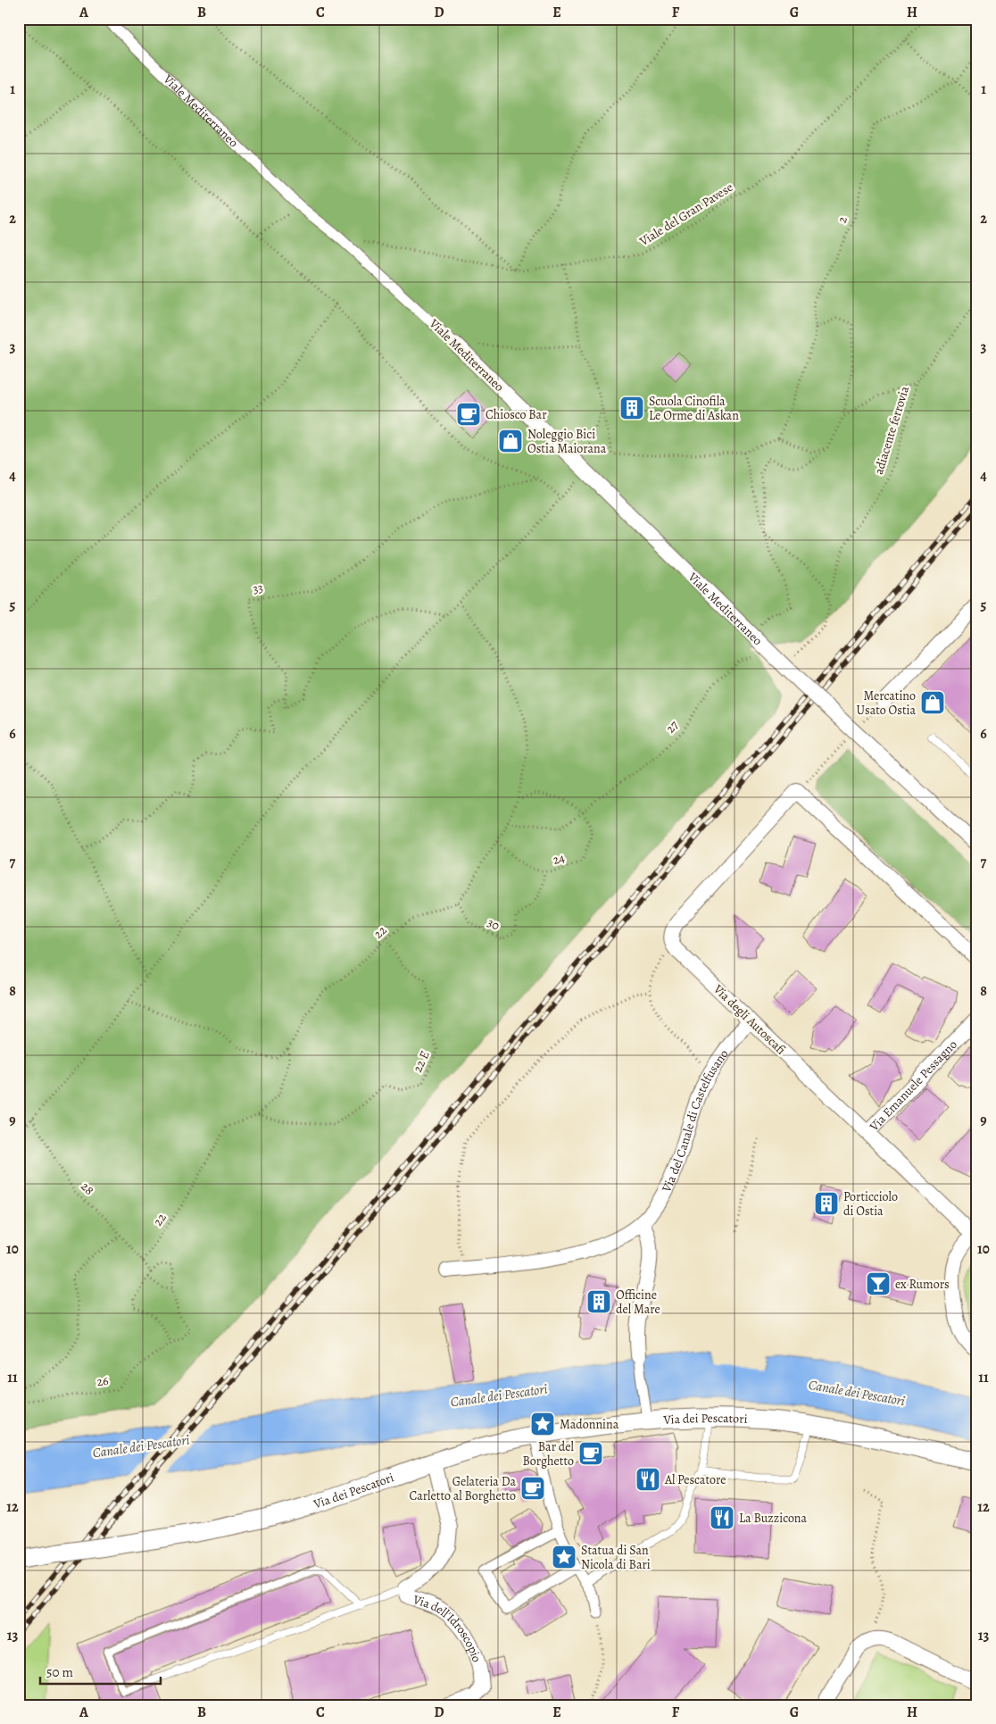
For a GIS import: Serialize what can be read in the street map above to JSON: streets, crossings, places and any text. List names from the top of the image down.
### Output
{
  "streets": {
    "street": [
      "Viale Mediterraneo",
      "Via degli Autoscafi",
      "Via Emanuele Pessagno",
      "Via del Canale di Castelfusano",
      "Via dei Pescatori",
      "Via dell'Idroscopio"
    ],
    "path": [
      "Viale del Gran Pavese",
      "2",
      "adiacente ferrovia",
      "33",
      "27",
      "24",
      "30",
      "22",
      "22 E",
      "28",
      "26"
    ]
  },
  "crossings": [
    ["Viale Mediterraneo", "Viale del Gran Pavese"],
    ["Viale Mediterraneo", "adiacente ferrovia"],
    ["Viale Mediterraneo", "27"],
    ["27", "24"],
    ["24", "30"],
    ["30", "22"],
    ["22", "22 E"],
    ["22", "28"],
    ["Via degli Autoscafi", "Via Emanuele Pessagno"],
    ["Via degli Autoscafi", "Via del Canale di Castelfusano"],
    ["Via dei Pescatori", "Via dell'Idroscopio"]
  ],
  "water": ["Canale dei Pescatori"],
  "places": {
    "building": ["Scuola Cinofila Le Orme di Askan", "Porticciolo di Ostia", "Officine del Mare"],
    "cafe": ["Chiosco Bar", "Bar del Borghetto", "Gelateria Da Carletto al Borghetto"],
    "shop": ["Noleggio Bici Ostia Maiorana", "Mercatino Usato Ostia"],
    "bar": ["ex Rumors"],
    "place": ["Madonnina", "Statua di San Nicola di Bari"],
    "restaurant": ["Al Pescatore", "La Buzzicona"]
  },
  "scale_bar": "50 m",
  "grid": {
    "columns": [
      "A",
      "B",
      "C",
      "D",
      "E",
      "F",
      "G",
      "H"
    ],
    "rows": [
      "1",
      "2",
      "3",
      "4",
      "5",
      "6",
      "7",
      "8",
      "9",
      "10",
      "11",
      "12",
      "13"
    ]
  }
}
